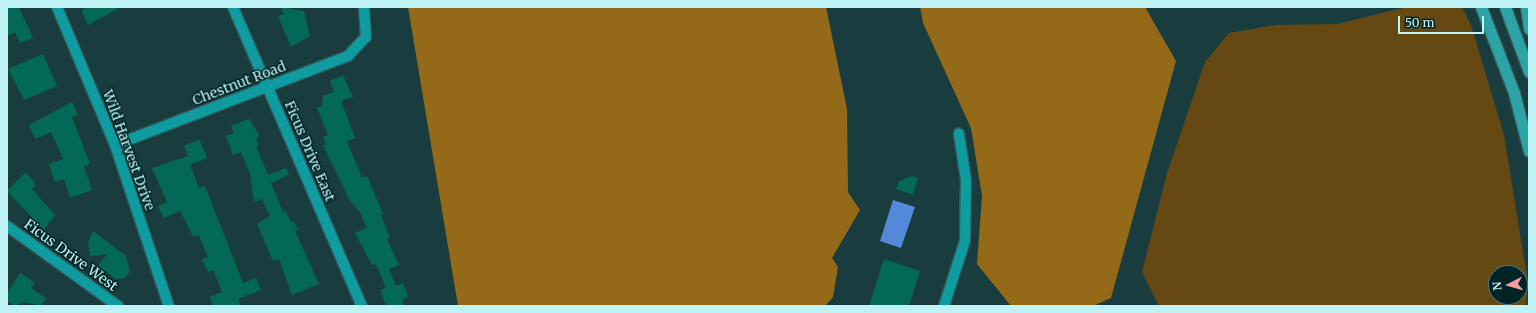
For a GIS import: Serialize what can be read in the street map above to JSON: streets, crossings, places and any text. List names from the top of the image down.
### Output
{
  "streets": {
    "street": [
      "Chestnut Road",
      "Wild Harvest Drive",
      "Ficus Drive East",
      "Ficus Drive West"
    ]
  },
  "crossings": [
    ["Chestnut Road", "Wild Harvest Drive"],
    ["Chestnut Road", "Ficus Drive East"]
  ],
  "scale_bar": "50 m",
  "north": "left"
}
